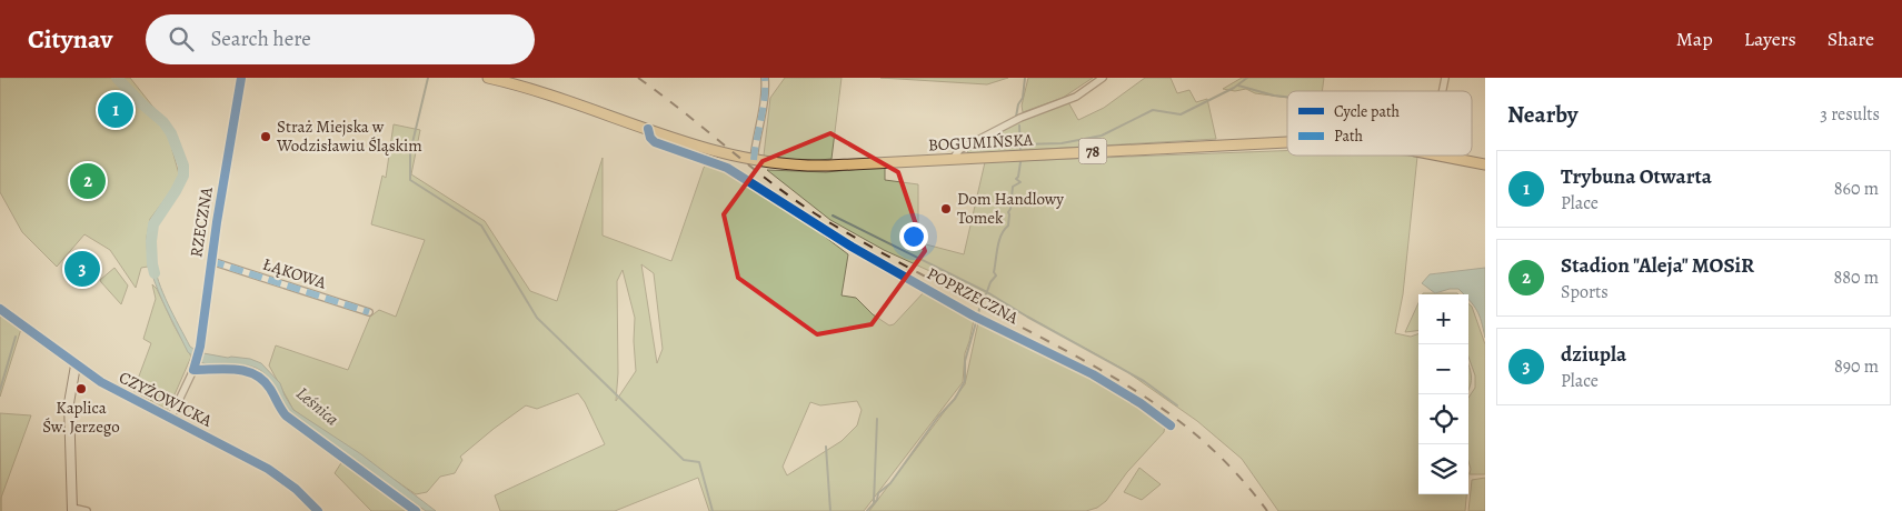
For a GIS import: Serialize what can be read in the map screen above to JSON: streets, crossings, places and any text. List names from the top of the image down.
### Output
{
  "streets": {
    "main road": ["BOGUMIŃSKA", "78"],
    "street": [
      "RZECZNA",
      "ŁĄKOWA",
      "POPRZECZNA",
      "CZYŻOWICKA"
    ]
  },
  "crossings": [
    ["BOGUMIŃSKA", "POPRZECZNA"],
    ["RZECZNA", "ŁĄKOWA"],
    ["RZECZNA", "CZYŻOWICKA"]
  ],
  "water": ["Leśnica"],
  "places": ["Straż Miejska w Wodzisławiu Śląskim", "Dom Handlowy Tomek", "Kaplica Św. Jerzego"],
  "legend": ["Cycle path", "Path"],
  "page": {
    "header": "Citynav",
    "search": "Search here",
    "nav": ["Map", "Layers", "Share"],
    "heading": ["Nearby", "3 results"],
    "pins": ["1", "2", "3"],
    "list": [
      {
        "mark": "1",
        "name": "Trybuna Otwarta",
        "note": "Place",
        "value": "860 m"
      },
      {
        "mark": "2",
        "name": "Stadion \"Aleja\" MOSiR",
        "note": "Sports",
        "value": "880 m"
      },
      {
        "mark": "3",
        "name": "dziupla",
        "note": "Place",
        "value": "890 m"
      }
    ],
    "map_buttons": ["+", "−"]
  }
}
